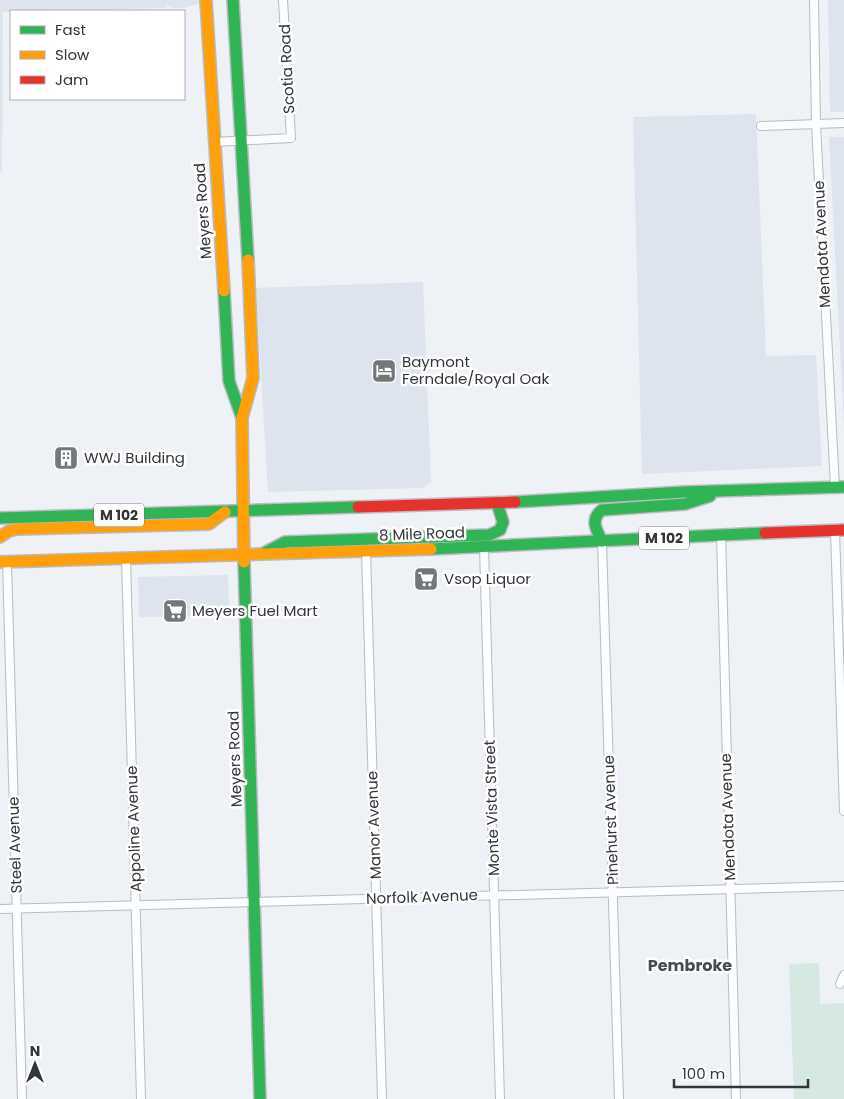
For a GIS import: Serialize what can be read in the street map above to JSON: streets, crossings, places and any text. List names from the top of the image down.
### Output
{
  "streets": {
    "main road": ["Meyers Road", "M 102", "8 Mile Road"],
    "street": [
      "Scotia Road",
      "Mendota Avenue",
      "Monte Vista Street",
      "Pinehurst Avenue",
      "Manor Avenue",
      "Appoline Avenue",
      "Steel Avenue",
      "Norfolk Avenue"
    ]
  },
  "crossings": [
    ["Scotia Road", "Meyers Road"],
    ["Meyers Road", "8 Mile Road"],
    ["Meyers Road", "Norfolk Avenue"],
    ["Mendota Avenue", "8 Mile Road"],
    ["Mendota Avenue", "Norfolk Avenue"],
    ["8 Mile Road", "Monte Vista Street"],
    ["8 Mile Road", "Pinehurst Avenue"],
    ["8 Mile Road", "Manor Avenue"],
    ["8 Mile Road", "Appoline Avenue"],
    ["8 Mile Road", "Steel Avenue"],
    ["Monte Vista Street", "Norfolk Avenue"],
    ["Pinehurst Avenue", "Norfolk Avenue"],
    ["Manor Avenue", "Norfolk Avenue"],
    ["Appoline Avenue", "Norfolk Avenue"],
    ["Steel Avenue", "Norfolk Avenue"]
  ],
  "districts": ["Pembroke"],
  "places": {
    "hotel": ["Baymont Ferndale/Royal Oak"],
    "building": ["WWJ Building"],
    "supermarket": ["Vsop Liquor", "Meyers Fuel Mart"]
  },
  "legend": ["Fast", "Slow", "Jam"],
  "scale_bar": "100 m",
  "north": "top"
}
